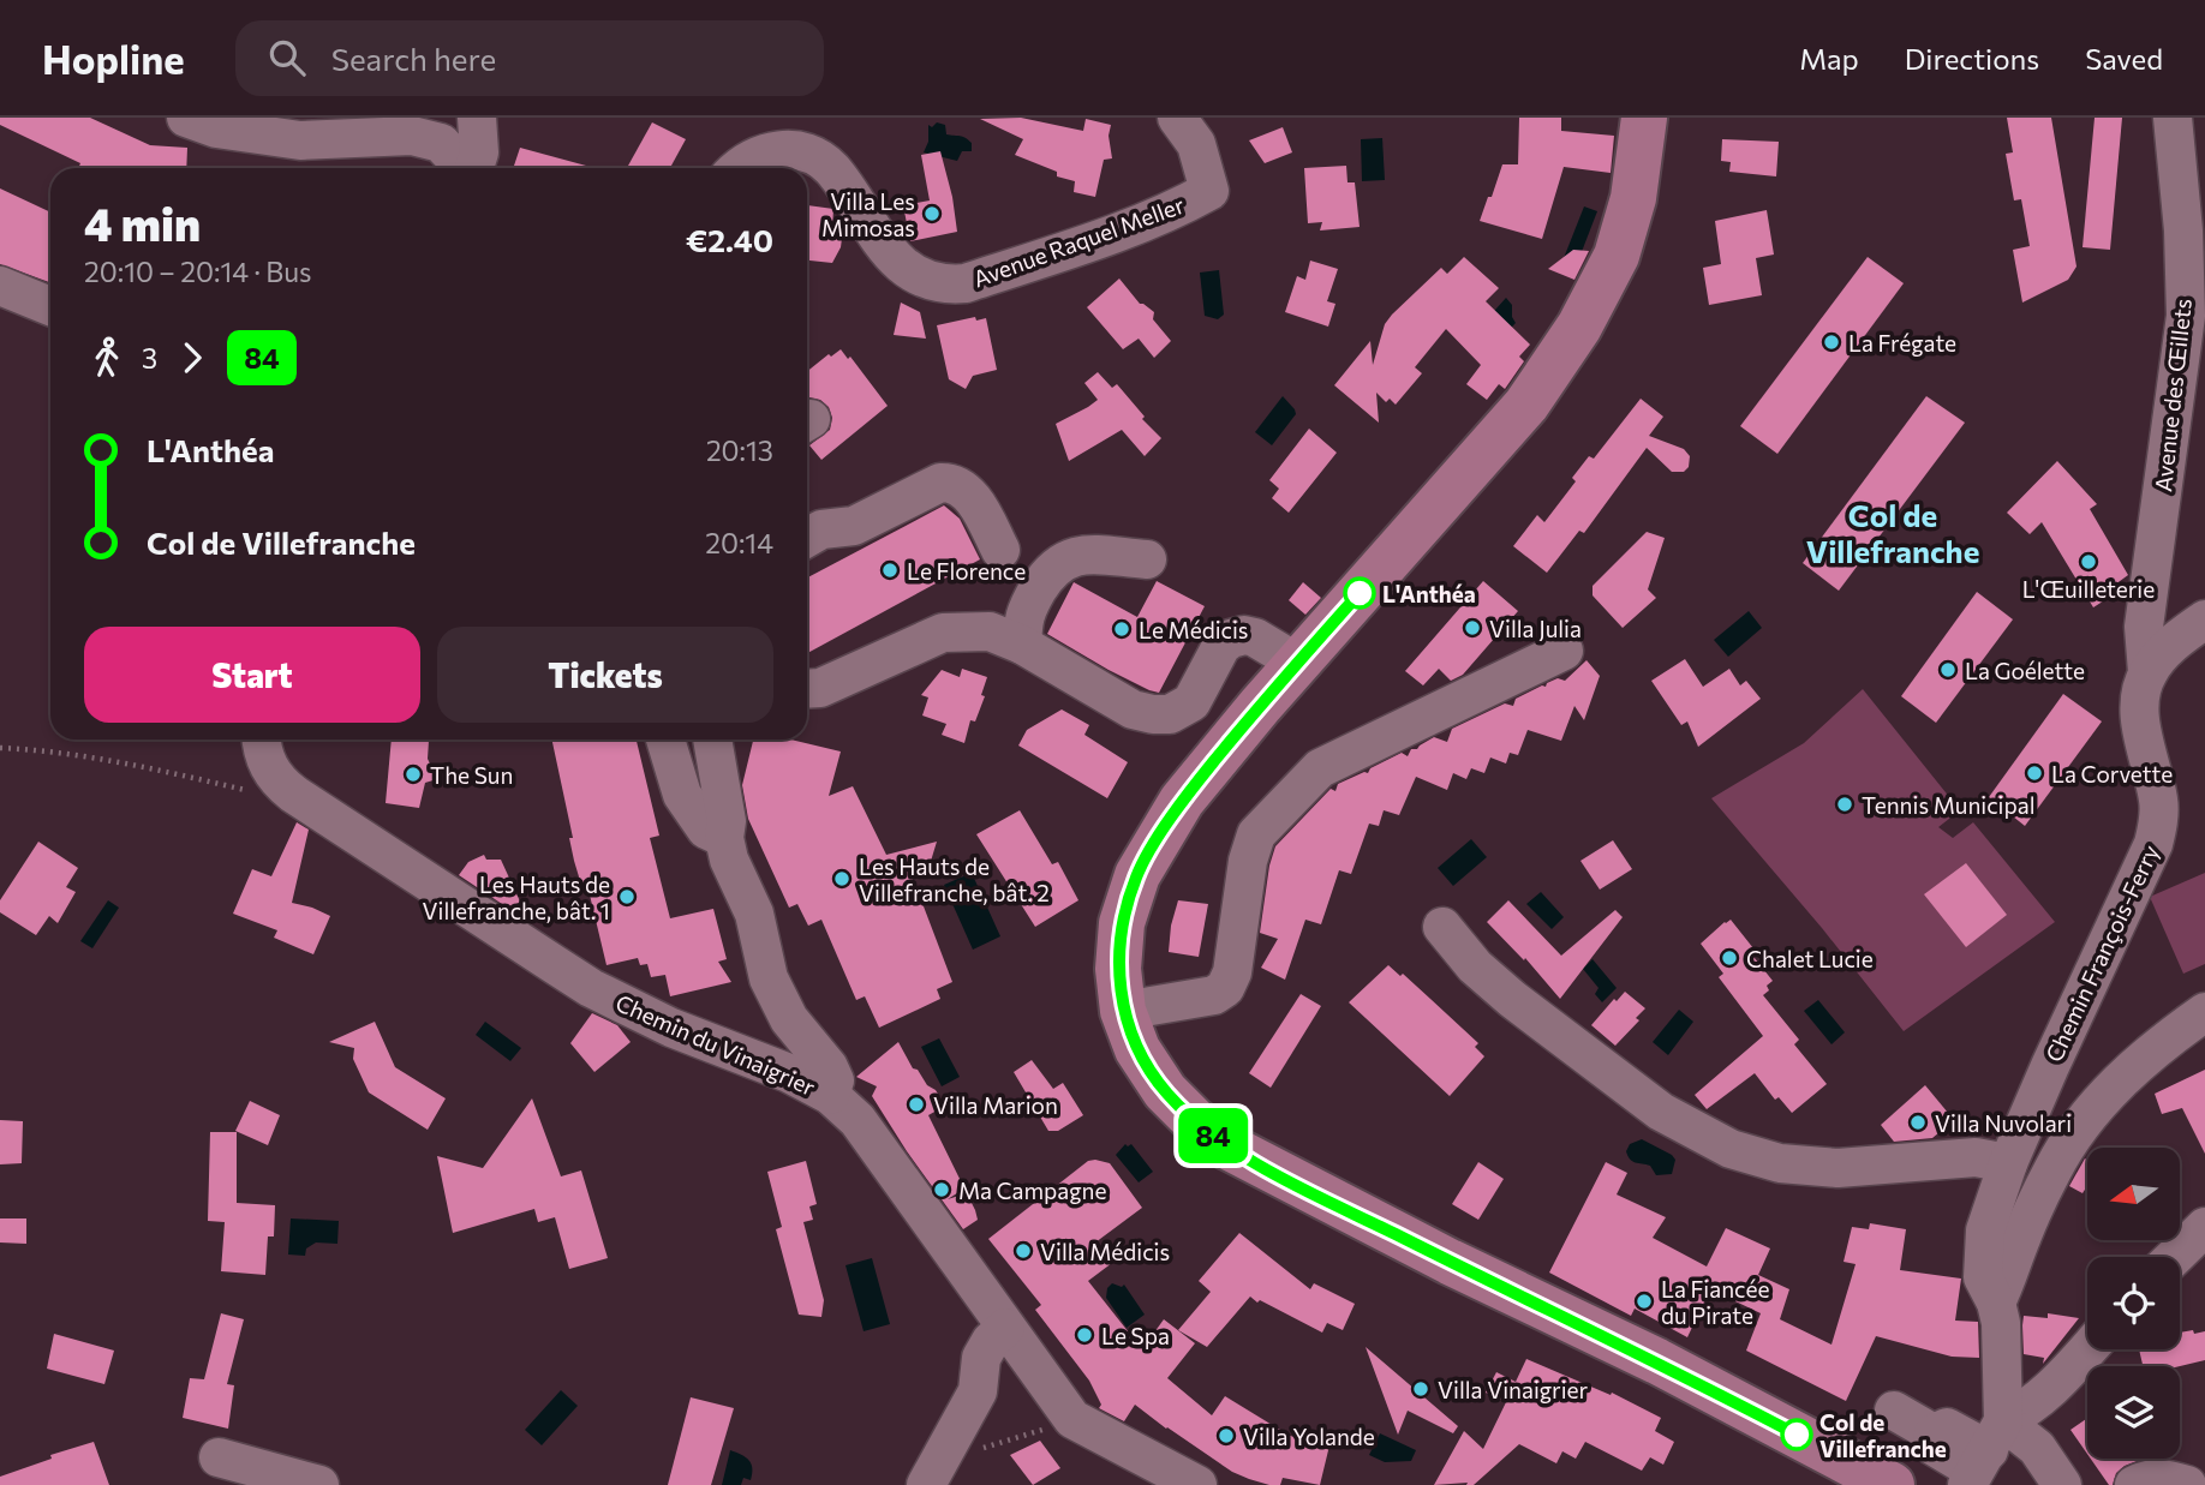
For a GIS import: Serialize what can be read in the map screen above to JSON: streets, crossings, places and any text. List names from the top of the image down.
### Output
{
  "streets": {
    "street": [
      "Avenue Raquel Meller",
      "Avenue des Œillets",
      "Chemin François-Ferry",
      "Chemin du Vinaigrier"
    ]
  },
  "crossings": [
    ["Avenue des Œillets", "Chemin François-Ferry"]
  ],
  "districts": ["Col de Villefranche"],
  "places": [
    "Villa Les Mimosas",
    "La Frégate",
    "L'Œuilleterie",
    "Le Florence",
    "L'Anthéa",
    "Villa Julia",
    "Le Médicis",
    "La Goélette",
    "La Corvette",
    "The Sun",
    "Tennis Municipal",
    "Les Hauts de Villefranche, bât. 2",
    "Les Hauts de Villefranche, bât. 1",
    "Chalet Lucie",
    "Villa Marion",
    "Villa Nuvolari",
    "Ma Campagne",
    "Villa Médicis",
    "La Fiancée du Pirate",
    "Le Spa",
    "Villa Vinaigrier",
    "Col de Villefranche",
    "Villa Yolande"
  ],
  "lines": ["bus line 84"],
  "north": "left",
  "page": {
    "header": "Hopline",
    "search": "Search here",
    "nav": ["Map", "Directions", "Saved"],
    "on_map": "84",
    "heading": ["4 min", "20:10 – 20:14 · Bus", "€2.40"],
    "legs": ["3", "84"],
    "list": [
      {
        "name": "L'Anthéa",
        "value": "20:13"
      },
      {
        "name": "Col de Villefranche",
        "value": "20:14"
      }
    ],
    "buttons": ["Start", "Tickets"]
  }
}
